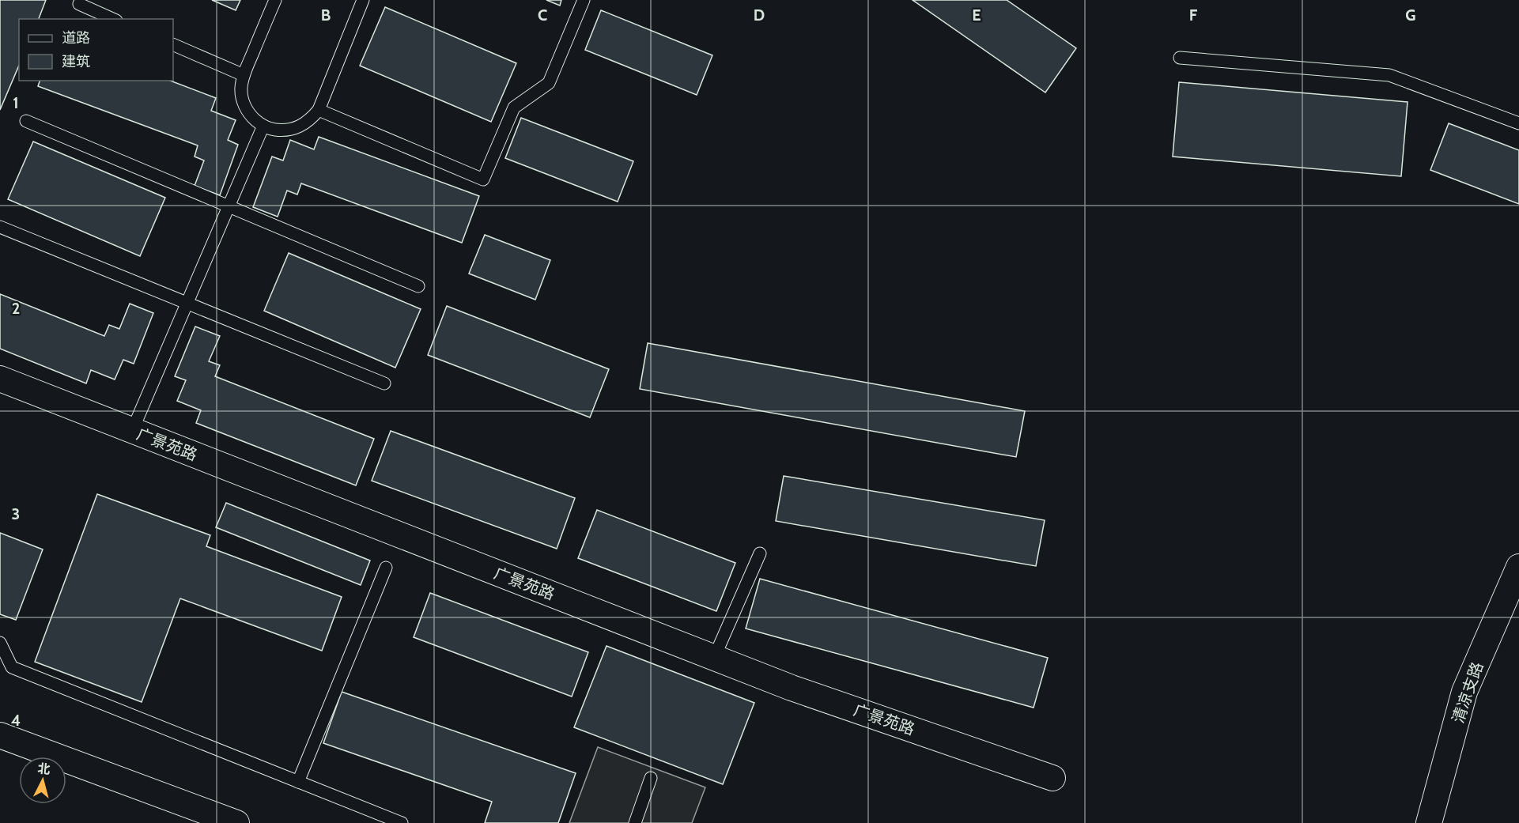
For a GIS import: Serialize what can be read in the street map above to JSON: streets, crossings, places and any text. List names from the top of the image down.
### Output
{
  "streets": {
    "street": ["广景苑路", "清凉支路"]
  },
  "legend": ["道路", "建筑"],
  "north": "top",
  "grid": {
    "columns": [
      "B",
      "C",
      "D",
      "E",
      "F",
      "G"
    ],
    "rows": [
      "1",
      "2",
      "3",
      "4"
    ]
  }
}
